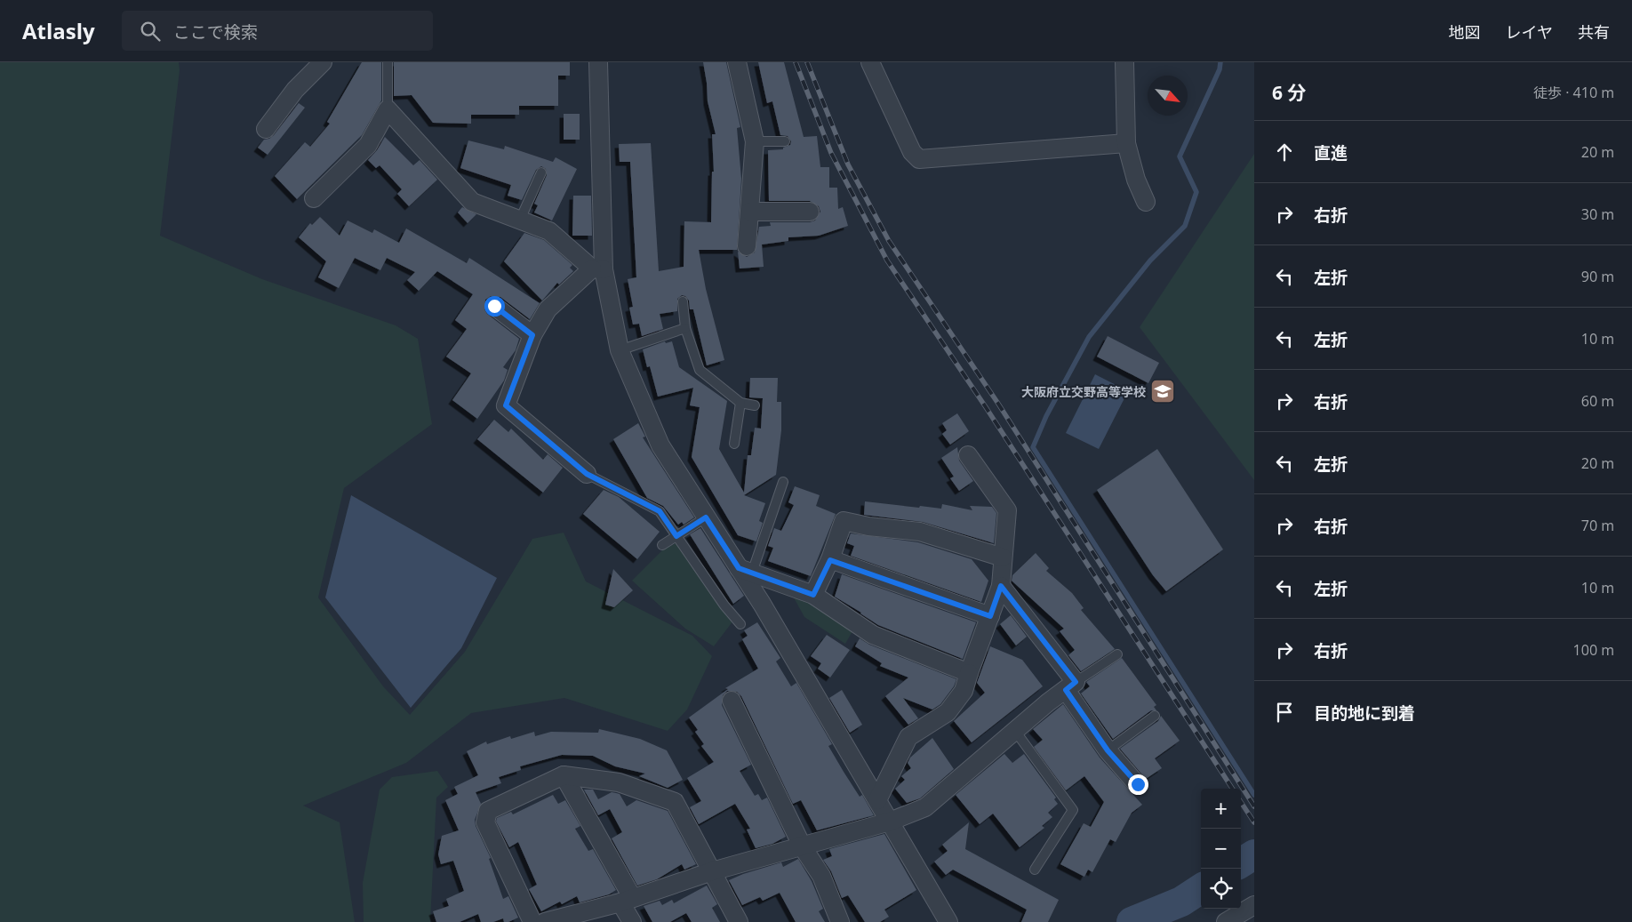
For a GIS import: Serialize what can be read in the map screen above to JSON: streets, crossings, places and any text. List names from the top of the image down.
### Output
{
  "places": {
    "school or university": ["大阪府立交野高等学校"]
  },
  "north": "bottom right",
  "page": {
    "header": "Atlasly",
    "search": "ここで検索",
    "nav": ["地図", "レイヤ", "共有"],
    "heading": ["6 分", "徒歩 · 410 m"],
    "list": [
      ["直進", "20 m"],
      ["右折", "30 m"],
      ["左折", "90 m"],
      ["左折", "10 m"],
      ["右折", "60 m"],
      ["左折", "20 m"],
      ["右折", "70 m"],
      ["左折", "10 m"],
      ["右折", "100 m"],
      "目的地に到着"
    ],
    "map_buttons": ["+", "−"]
  }
}
